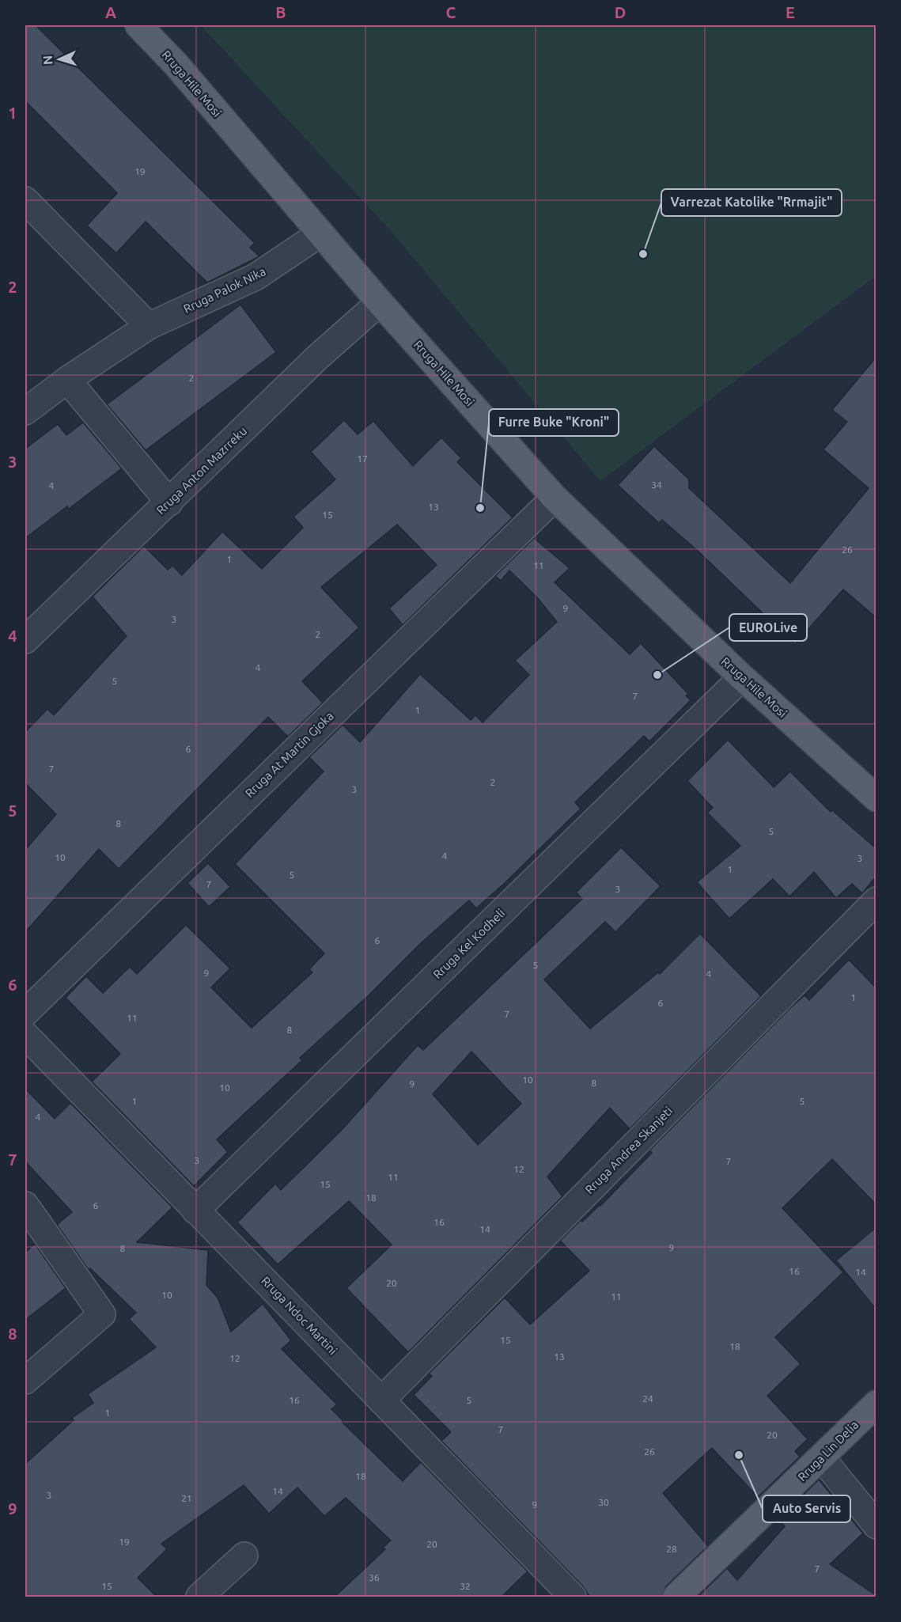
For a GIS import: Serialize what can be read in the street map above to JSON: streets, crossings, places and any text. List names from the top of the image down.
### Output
{
  "streets": {
    "main road": ["Rruga Hile Mosi", "Rruga Lin Delia"],
    "street": [
      "Rruga Palok Nika",
      "Rruga Anton Mazrreku",
      "Rruga At Martin Gjoka",
      "Rruga Kel Kodheli",
      "Rruga Andrea Skanjeti",
      "Rruga Ndoc Martini"
    ]
  },
  "crossings": [
    ["Rruga Hile Mosi", "Rruga Palok Nika"],
    ["Rruga Hile Mosi", "Rruga Anton Mazrreku"],
    ["Rruga Hile Mosi", "Rruga At Martin Gjoka"],
    ["Rruga Hile Mosi", "Rruga Kel Kodheli"],
    ["Rruga Kel Kodheli", "Rruga Ndoc Martini"],
    ["Rruga Andrea Skanjeti", "Rruga Ndoc Martini"]
  ],
  "places": [
    "Varrezat Katolike \"Rrmajit\"",
    "Furre Buke \"Kroni\"",
    "EUROLive",
    "Auto Servis"
  ],
  "house_numbers": [
    "19",
    "2",
    "17",
    "34",
    "4",
    "13",
    "15",
    "26",
    "1",
    "11",
    "9",
    "3",
    "2",
    "4",
    "5",
    "7",
    "1",
    "6",
    "7",
    "2",
    "3",
    "8",
    "5",
    "4",
    "10",
    "3",
    "1",
    "5",
    "7",
    "3",
    "6",
    "5",
    "9",
    "4",
    "1",
    "6",
    "7",
    "11",
    "8",
    "10",
    "8",
    "9",
    "10",
    "1",
    "5",
    "4",
    "3",
    "7",
    "12",
    "11",
    "15",
    "18",
    "6",
    "16",
    "14",
    "9",
    "8",
    "16",
    "14",
    "20",
    "10",
    "11",
    "15",
    "18",
    "13",
    "12",
    "24",
    "16",
    "5",
    "1",
    "7",
    "20",
    "26",
    "18",
    "14",
    "3",
    "21",
    "30",
    "9",
    "19",
    "20",
    "28",
    "7",
    "36",
    "15",
    "32"
  ],
  "north": "left",
  "grid": {
    "columns": [
      "A",
      "B",
      "C",
      "D",
      "E"
    ],
    "rows": [
      "1",
      "2",
      "3",
      "4",
      "5",
      "6",
      "7",
      "8",
      "9"
    ]
  }
}
